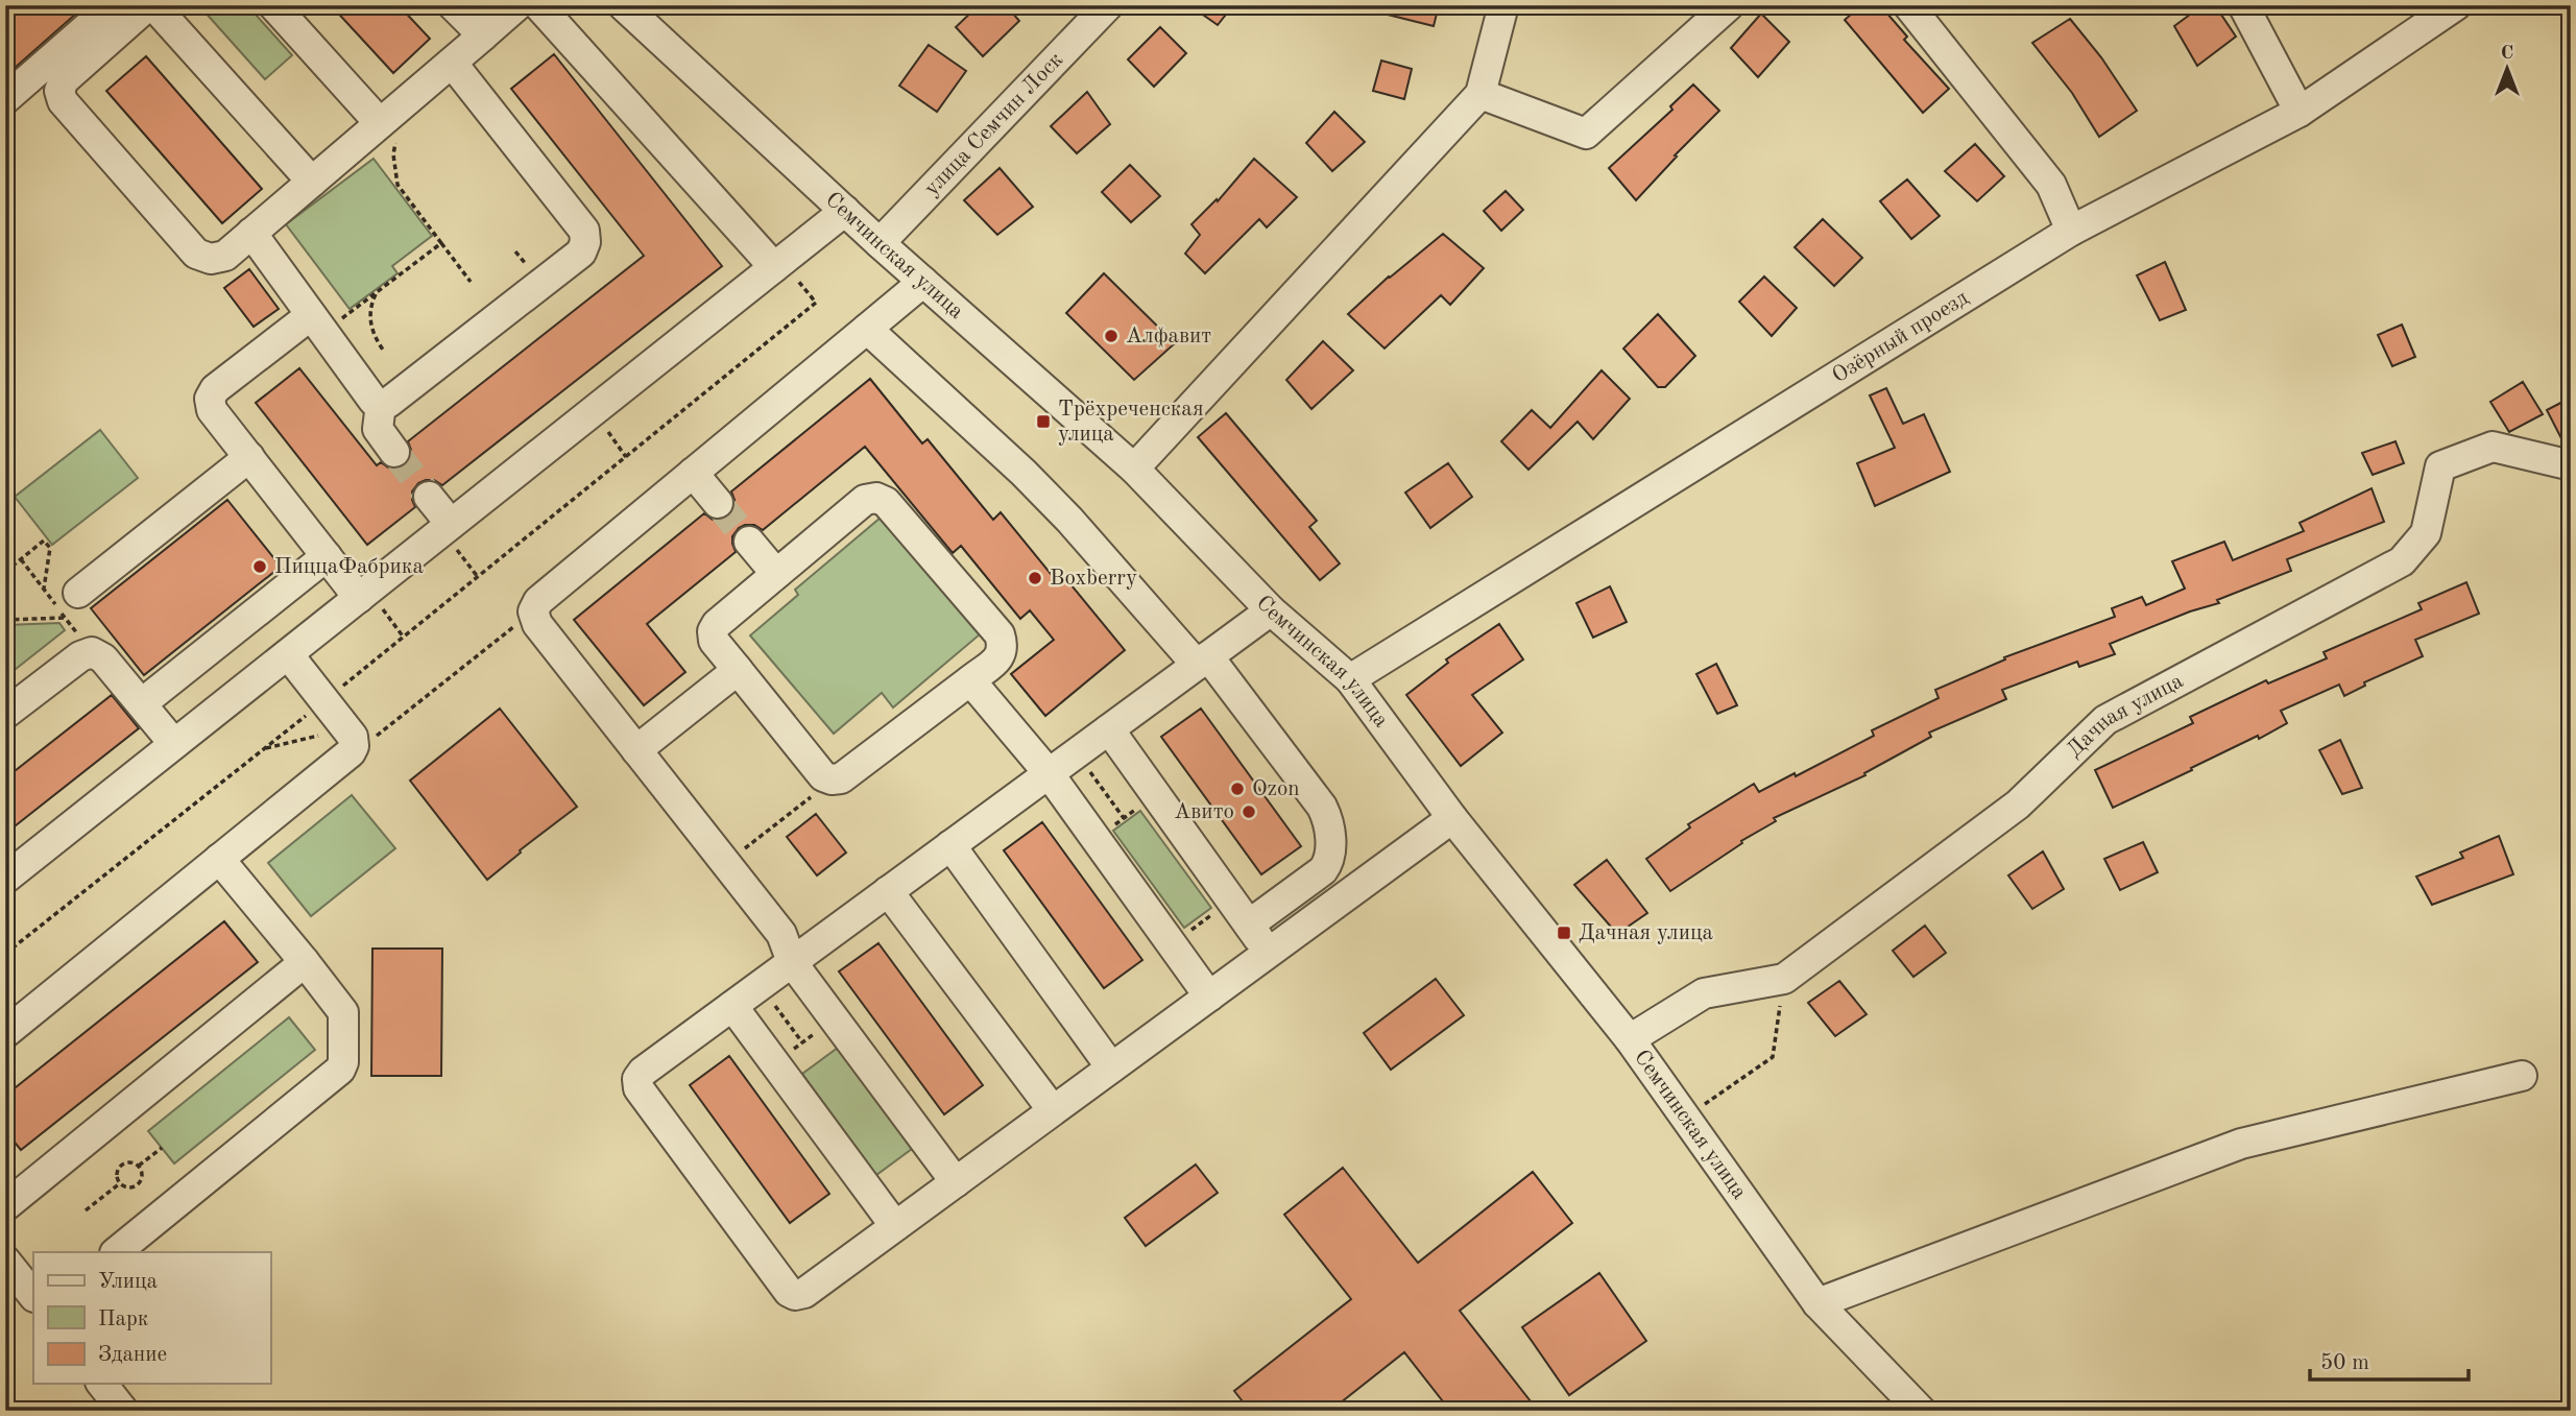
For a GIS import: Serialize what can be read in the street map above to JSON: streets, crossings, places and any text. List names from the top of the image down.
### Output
{
  "streets": {
    "street": [
      "улица Семчин Лоск",
      "Семчинская улица",
      "Озёрный проезд",
      "Дачная улица"
    ]
  },
  "crossings": [
    ["улица Семчин Лоск", "Семчинская улица"],
    ["Семчинская улица", "Озёрный проезд"],
    ["Семчинская улица", "Дачная улица"]
  ],
  "places": {
    "other": [
      "Алфавит",
      "ПиццаФабрика",
      "Boxberry",
      "Ozon",
      "Авито"
    ],
    "transit": ["Трёхреченская улица", "Дачная улица"]
  },
  "legend": ["Улица", "Парк", "Здание"],
  "scale_bar": "50 m",
  "north": "top"
}
